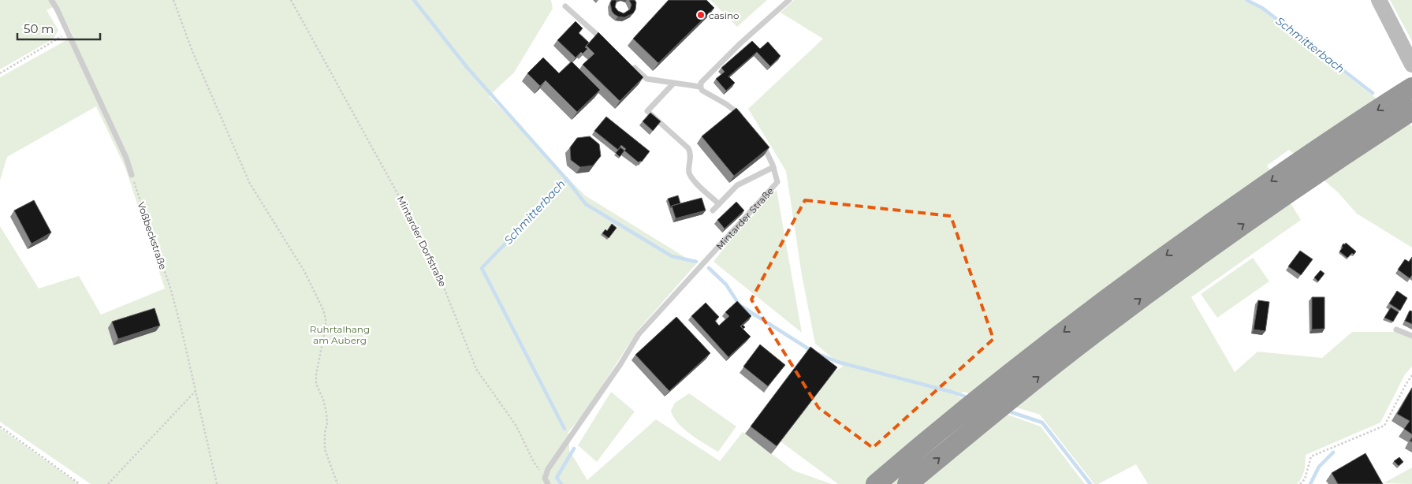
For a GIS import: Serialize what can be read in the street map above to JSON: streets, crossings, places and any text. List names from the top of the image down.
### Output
{
  "streets": {
    "lane": ["Mintarder Straße"],
    "path": ["Voßbeckstraße", "Mintarder Dorfstraße"]
  },
  "crossings": [
    ["Mintarder Straße", "Mintarder Dorfstraße"]
  ],
  "water": ["Schmitterbach"],
  "parks": ["Ruhrtalhang am Auberg"],
  "places": ["casino"],
  "scale_bar": "50 m"
}
